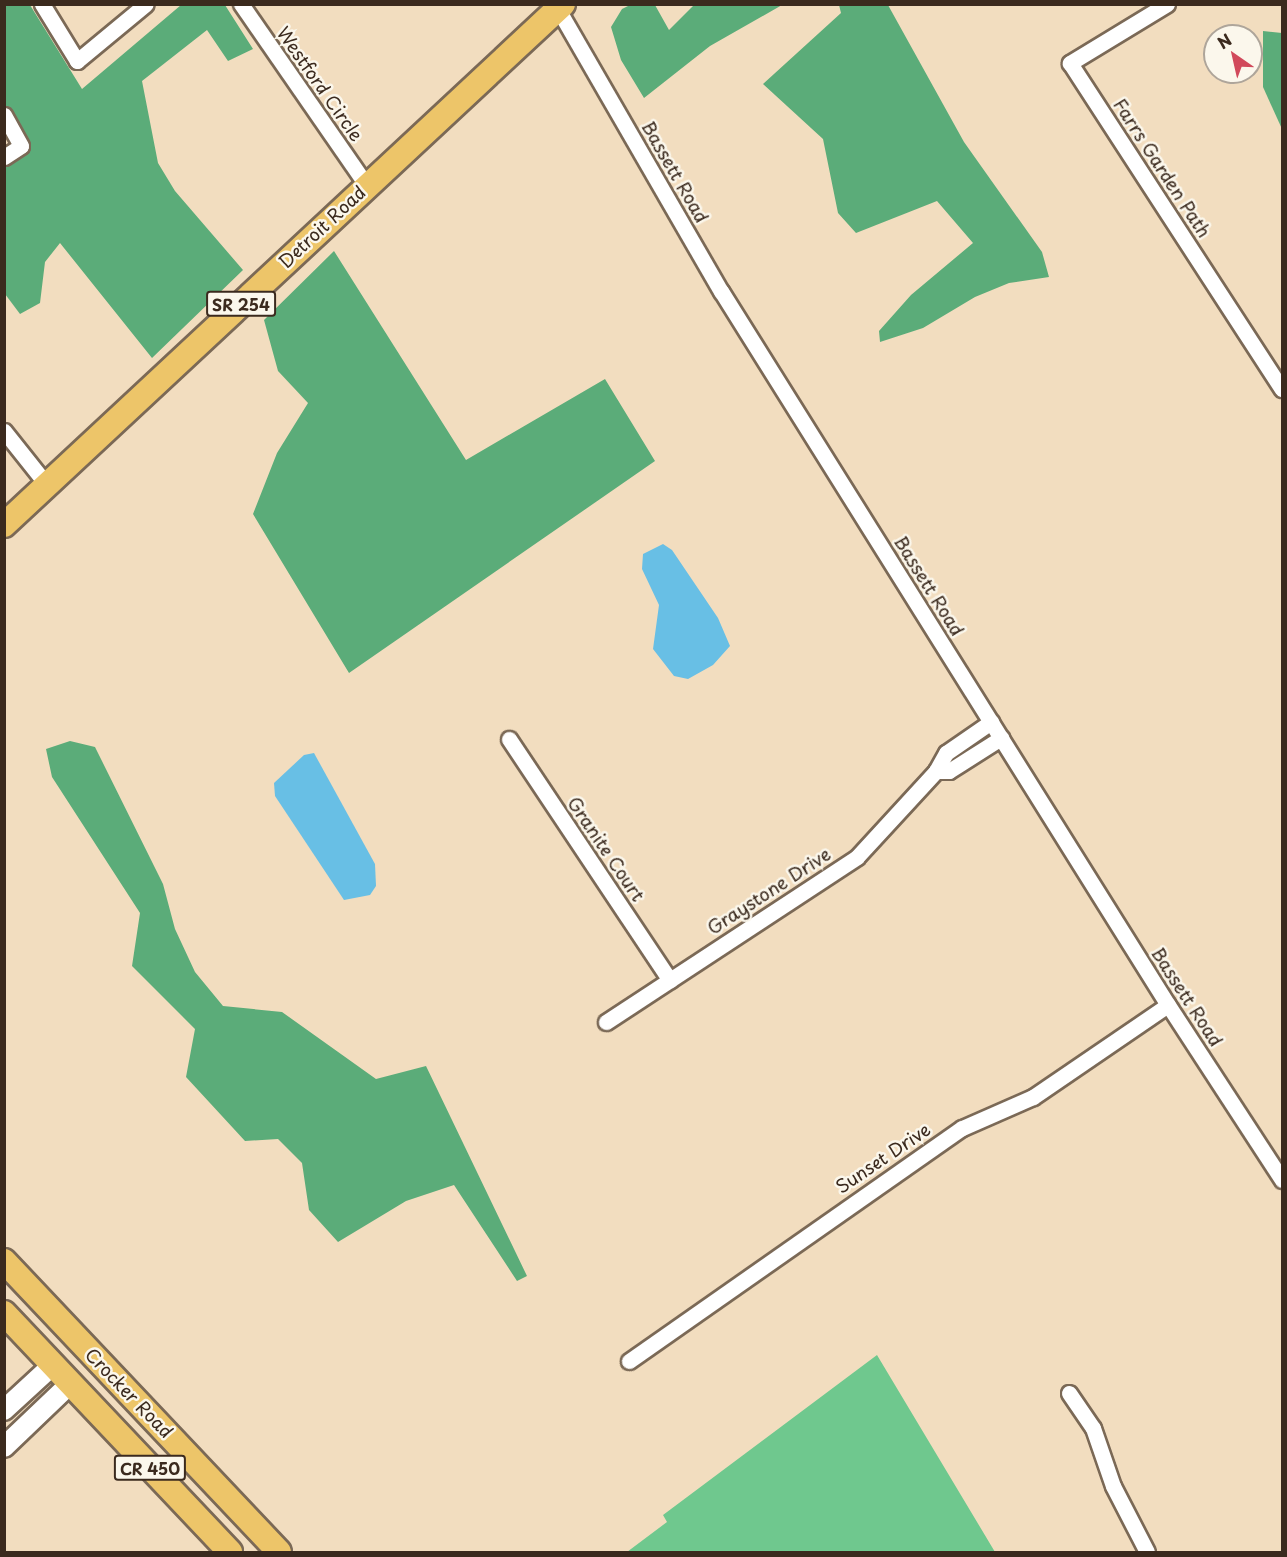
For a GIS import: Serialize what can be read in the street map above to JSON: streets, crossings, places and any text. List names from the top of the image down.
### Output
{
  "streets": {
    "main road": [
      "Detroit Road",
      "SR 254",
      "Crocker Road",
      "CR 450"
    ],
    "street": [
      "Westford Circle",
      "Farrs Garden Path",
      "Bassett Road",
      "Granite Court",
      "Graystone Drive",
      "Sunset Drive"
    ]
  },
  "crossings": [
    ["Westford Circle", "Detroit Road"],
    ["Bassett Road", "Detroit Road"],
    ["Bassett Road", "Graystone Drive"],
    ["Bassett Road", "Sunset Drive"],
    ["Granite Court", "Graystone Drive"]
  ],
  "north": "top left"
}
